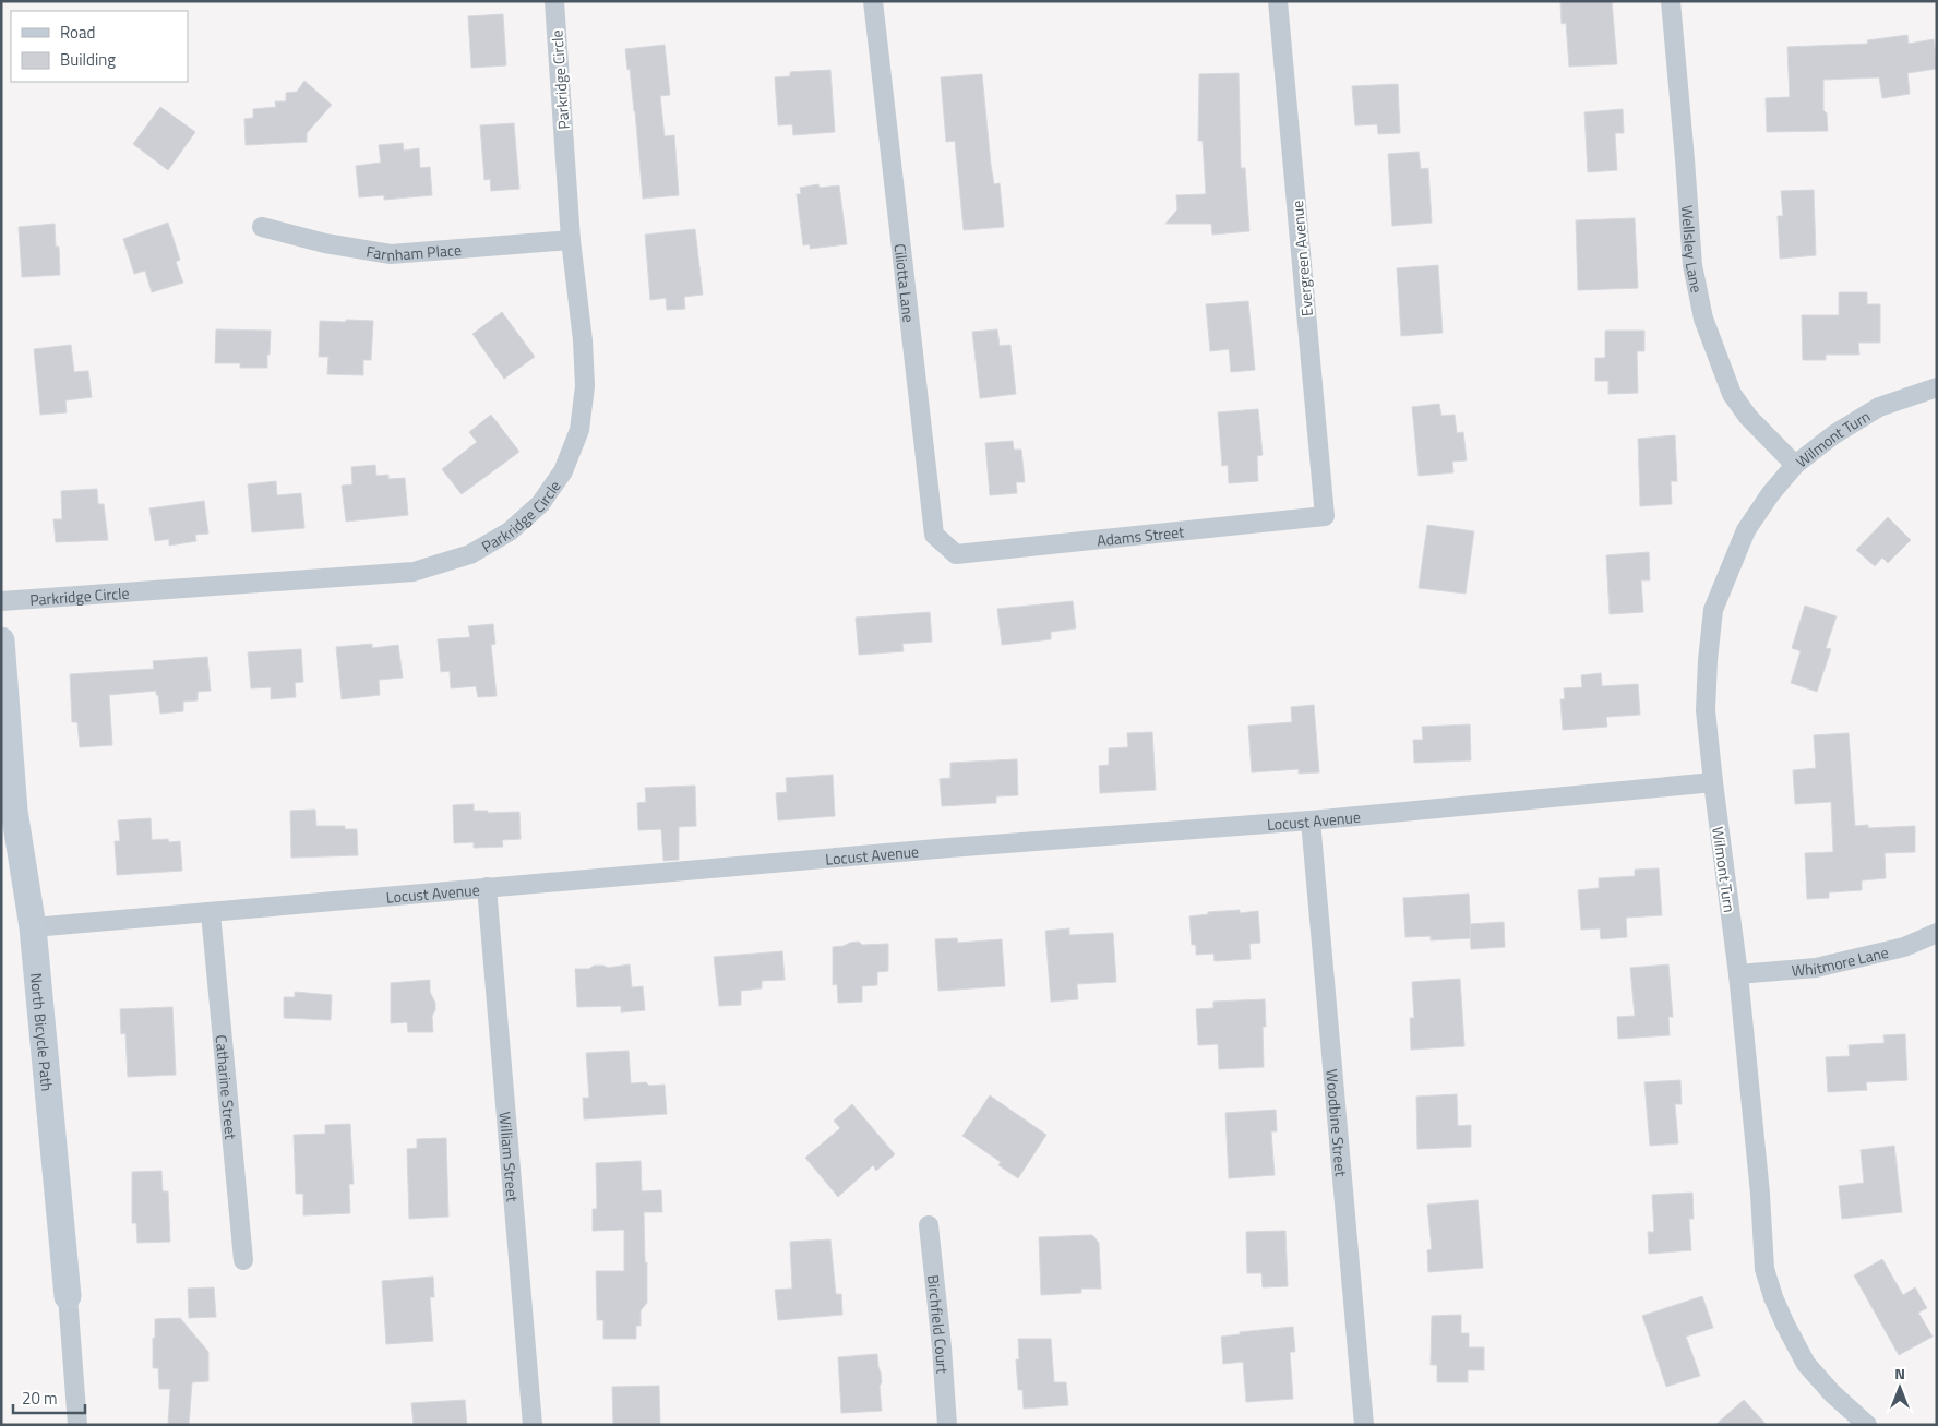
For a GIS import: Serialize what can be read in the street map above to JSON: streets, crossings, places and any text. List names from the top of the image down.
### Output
{
  "streets": {
    "street": [
      "Parkridge Circle",
      "Wellsley Lane",
      "Farnham Place",
      "Evergreen Avenue",
      "Ciliotta Lane",
      "Wilmont Turn",
      "Adams Street",
      "Locust Avenue",
      "Whitmore Lane",
      "North Bicycle Path",
      "Catharine Street",
      "Woodbine Street",
      "William Street",
      "Birchfield Court"
    ]
  },
  "crossings": [
    ["Parkridge Circle", "Farnham Place"],
    ["Wellsley Lane", "Wilmont Turn"],
    ["Evergreen Avenue", "Adams Street"],
    ["Ciliotta Lane", "Adams Street"],
    ["Wilmont Turn", "Locust Avenue"],
    ["Wilmont Turn", "Whitmore Lane"],
    ["Locust Avenue", "North Bicycle Path"],
    ["Locust Avenue", "Catharine Street"],
    ["Locust Avenue", "Woodbine Street"],
    ["Locust Avenue", "William Street"]
  ],
  "legend": ["Road", "Building"],
  "scale_bar": "20 m",
  "north": "top"
}
